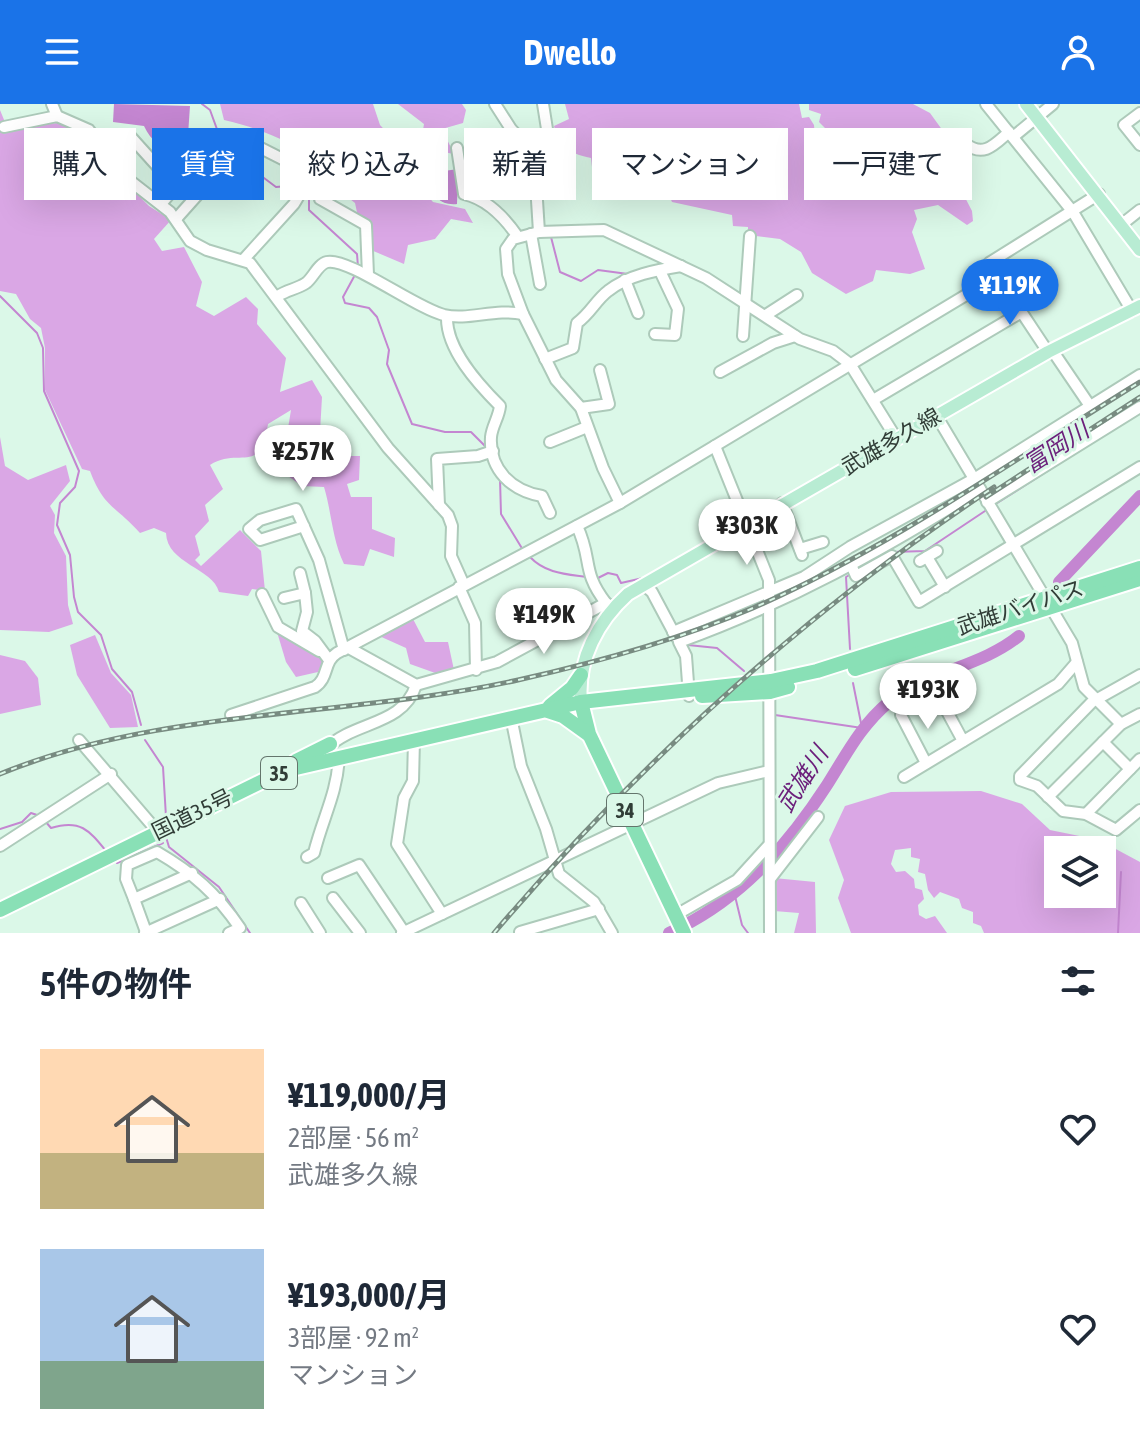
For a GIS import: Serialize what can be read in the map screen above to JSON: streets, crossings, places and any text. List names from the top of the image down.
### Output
{
  "streets": {
    "highway": [
      "武雄バイパス",
      "35",
      "34",
      "国道35号"
    ],
    "main road": ["武雄多久線"]
  },
  "crossings": [
    ["武雄多久線", "武雄バイパス"],
    ["武雄多久線", "34"],
    ["武雄多久線", "国道35号"],
    ["武雄バイパス", "34"],
    ["武雄バイパス", "国道35号"],
    ["34", "国道35号"]
  ],
  "water": ["富岡川", "武雄川"],
  "page": {
    "header": "Dwello",
    "chip": [
      "購入",
      "賃貸",
      "絞り込み",
      "新着",
      "マンション",
      "一戸建て"
    ],
    "price": [
      "¥119K",
      "¥257K",
      "¥303K",
      "¥149K",
      "¥193K"
    ],
    "heading": "5件の物件",
    "list": [
      {
        "name": "¥119,000/月",
        "note": "2部屋 · 56 m² · 武雄多久線"
      },
      {
        "name": "¥193,000/月",
        "note": "3部屋 · 92 m² · マンション"
      }
    ]
  }
}
